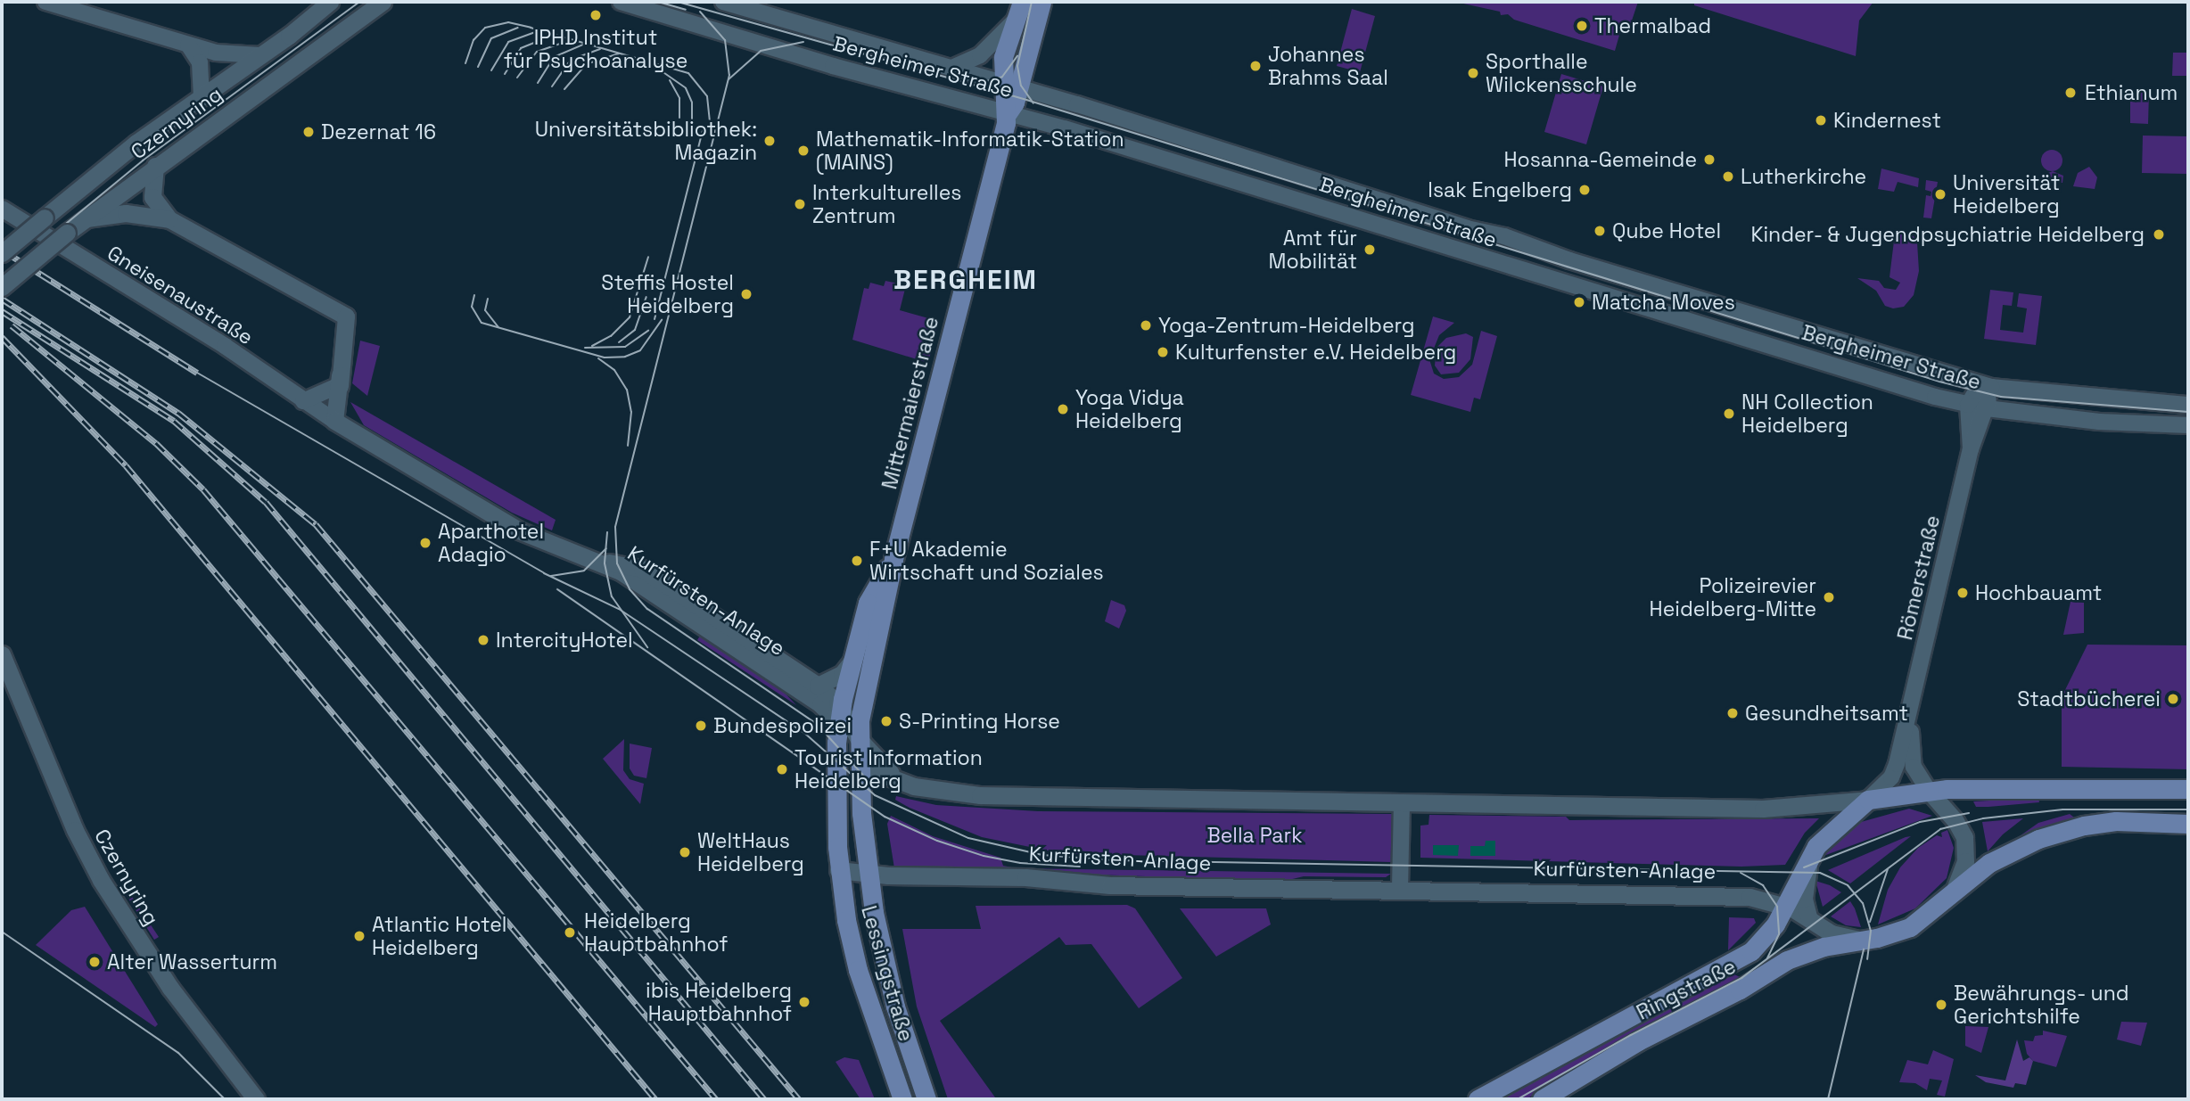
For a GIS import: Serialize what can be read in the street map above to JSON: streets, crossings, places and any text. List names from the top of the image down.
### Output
{
  "streets": {
    "main road": [
      "Czernyring",
      "Mittermaierstraße",
      "Kurfürsten-Anlage",
      "Lessingstraße",
      "Ringstraße"
    ],
    "street": ["Bergheimer Straße", "Gneisenaustraße", "Römerstraße"]
  },
  "crossings": [
    ["Bergheimer Straße", "Mittermaierstraße"],
    ["Bergheimer Straße", "Römerstraße"],
    ["Gneisenaustraße", "Kurfürsten-Anlage"],
    ["Mittermaierstraße", "Kurfürsten-Anlage"],
    ["Mittermaierstraße", "Lessingstraße"],
    ["Römerstraße", "Kurfürsten-Anlage"],
    ["Römerstraße", "Ringstraße"],
    ["Kurfürsten-Anlage", "Lessingstraße"],
    ["Kurfürsten-Anlage", "Ringstraße"]
  ],
  "districts": ["BERGHEIM"],
  "parks": ["Bella Park"],
  "places": [
    "IPHD Institut für Psychoanalyse",
    "Thermalbad",
    "Johannes Brahms Saal",
    "Sporthalle Wilckensschule",
    "Ethianum",
    "Kindernest",
    "Dezernat 16",
    "Universitätsbibliothek: Magazin",
    "Mathematik-Informatik-Station (MAINS)",
    "Hosanna-Gemeinde",
    "Lutherkirche",
    "Isak Engelberg",
    "Universität Heidelberg",
    "Interkulturelles Zentrum",
    "Qube Hotel",
    "Kinder- & Jugendpsychiatrie Heidelberg",
    "Amt für Mobilität",
    "Steffis Hostel Heidelberg",
    "Matcha Moves",
    "Yoga-Zentrum-Heidelberg",
    "Kulturfenster e.V. Heidelberg",
    "Yoga Vidya Heidelberg",
    "NH Collection Heidelberg",
    "Aparthotel Adagio",
    "F+U Akademie Wirtschaft und Soziales",
    "Hochbauamt",
    "Polizeirevier Heidelberg-Mitte",
    "IntercityHotel",
    "Stadtbücherei",
    "Gesundheitsamt",
    "S-Printing Horse",
    "Bundespolizei",
    "Tourist Information Heidelberg",
    "WeltHaus Heidelberg",
    "Heidelberg Hauptbahnhof",
    "Atlantic Hotel Heidelberg",
    "Alter Wasserturm",
    "ibis Heidelberg Hauptbahnhof",
    "Bewährungs- und Gerichtshilfe"
  ]
}
